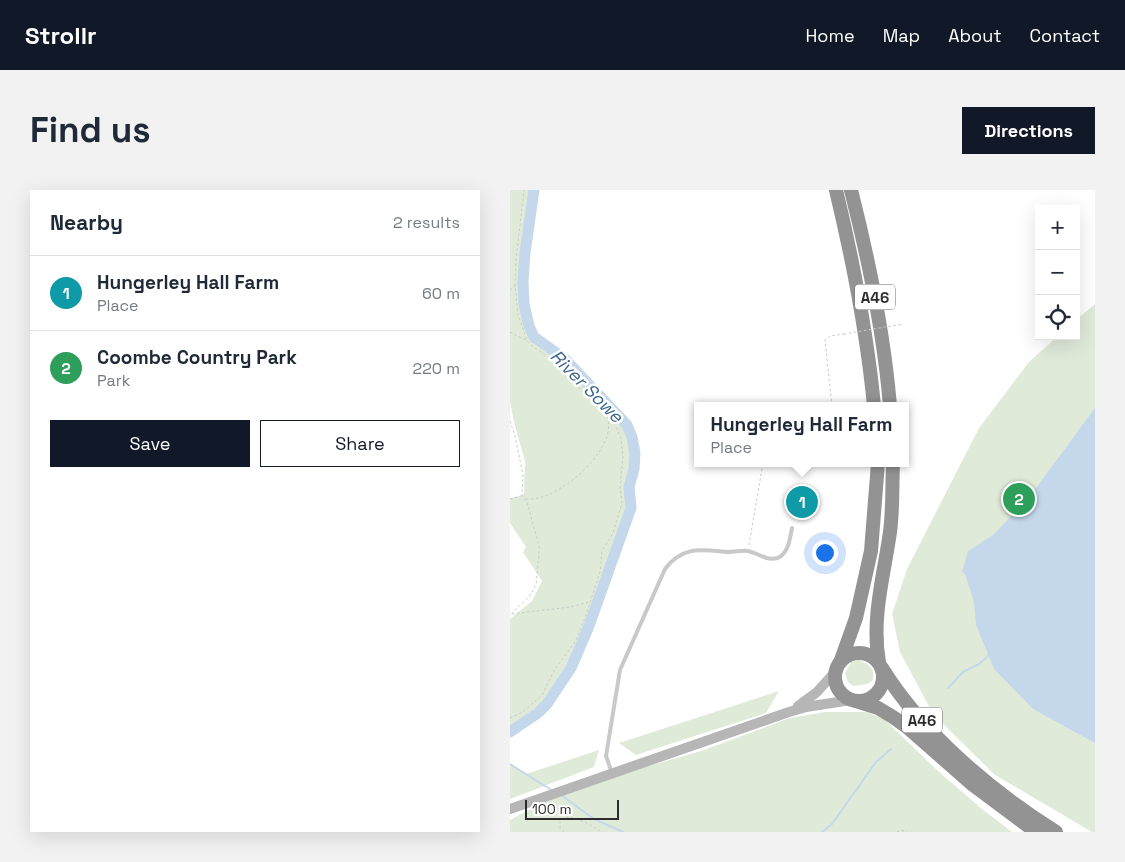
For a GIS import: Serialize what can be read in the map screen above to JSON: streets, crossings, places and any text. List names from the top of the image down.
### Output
{
  "streets": {
    "highway": ["A46"]
  },
  "water": ["River Sowe"],
  "scale_bar": "100 m",
  "page": {
    "header": "Strollr",
    "nav": [
      "Home",
      "Map",
      "About",
      "Contact"
    ],
    "buttons": [
      "Directions",
      ["Save", "Share"]
    ],
    "title": "Find us",
    "heading": ["Nearby", "2 results"],
    "map_buttons": ["+", "−"],
    "list": [
      {
        "mark": "1",
        "name": "Hungerley Hall Farm",
        "note": "Place",
        "value": "60 m"
      },
      {
        "mark": "2",
        "name": "Coombe Country Park",
        "note": "Park",
        "value": "220 m"
      }
    ],
    "popup": ["Hungerley Hall Farm", "Place"],
    "pins": ["2", "1"],
    "scale": "100 m"
  }
}
